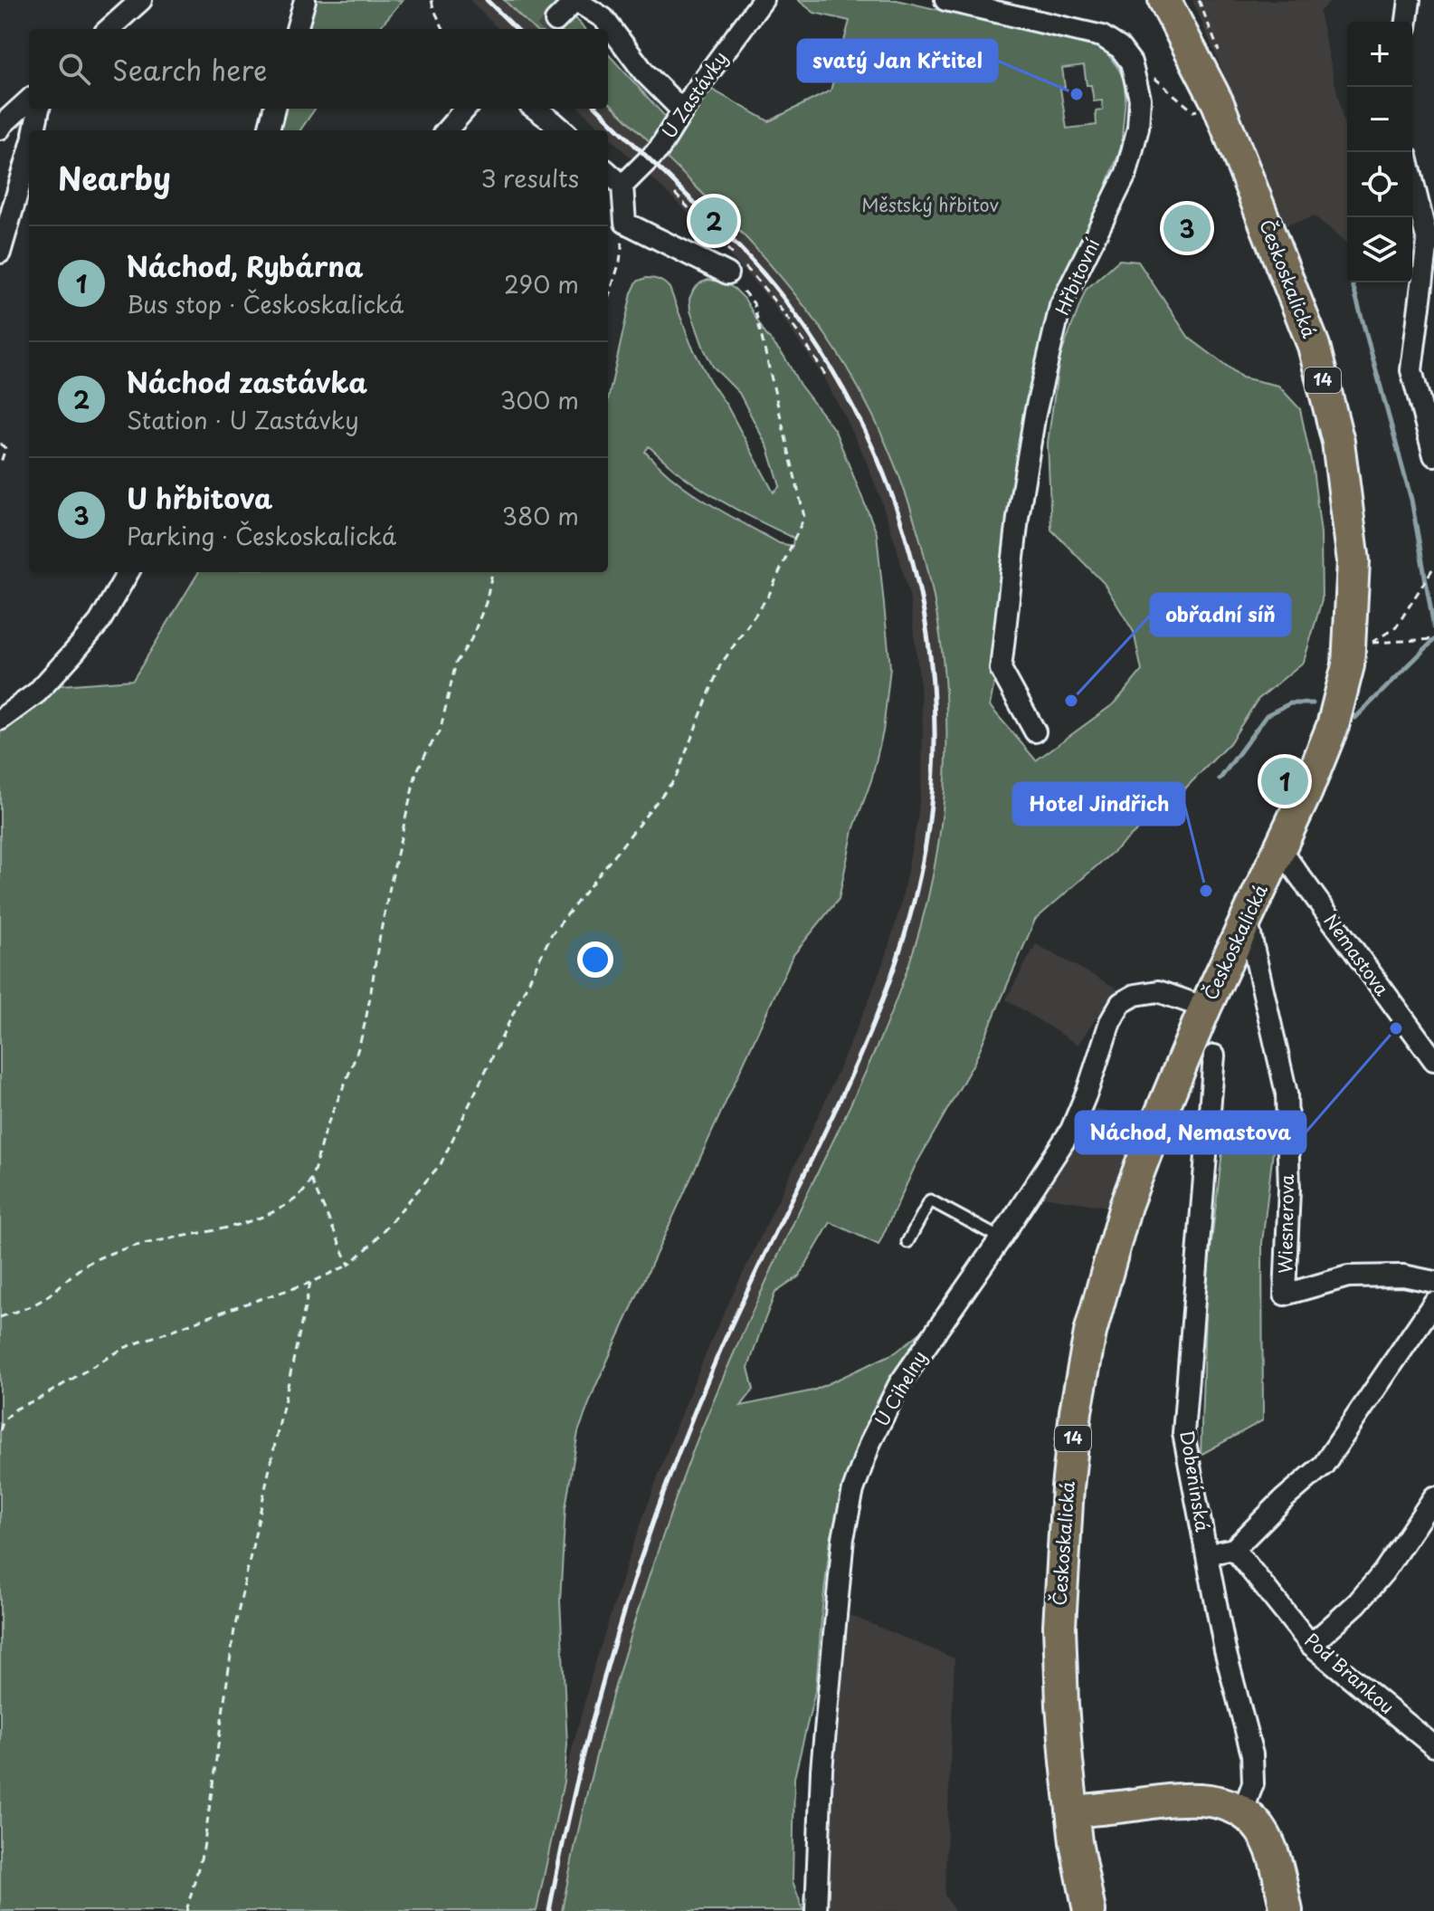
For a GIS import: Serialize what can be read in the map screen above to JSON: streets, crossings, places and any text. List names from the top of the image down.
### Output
{
  "streets": {
    "main road": ["Českoskalická", "14"],
    "street": [
      "U Zastávky",
      "Hřbitovní",
      "Nemastova",
      "Wiesnerova",
      "U Cihelny",
      "Dobenínská",
      "Pod Brankou"
    ]
  },
  "crossings": [
    ["Českoskalická", "Nemastova"],
    ["Českoskalická", "Wiesnerova"],
    ["Českoskalická", "U Cihelny"]
  ],
  "parks": ["Městský hřbitov"],
  "places": [
    "svatý Jan Křtitel",
    "obřadní síň",
    "Hotel Jindřich",
    "Náchod, Nemastova"
  ],
  "page": {
    "map_buttons": ["+", "−"],
    "search": "Search here",
    "heading": ["Nearby", "3 results"],
    "pins": ["2", "3", "1"],
    "list": [
      {
        "mark": "1",
        "name": "Náchod, Rybárna",
        "note": "Bus stop · Českoskalická",
        "value": "290 m"
      },
      {
        "mark": "2",
        "name": "Náchod zastávka",
        "note": "Station · U Zastávky",
        "value": "300 m"
      },
      {
        "mark": "3",
        "name": "U hřbitova",
        "note": "Parking · Českoskalická",
        "value": "380 m"
      }
    ]
  }
}
